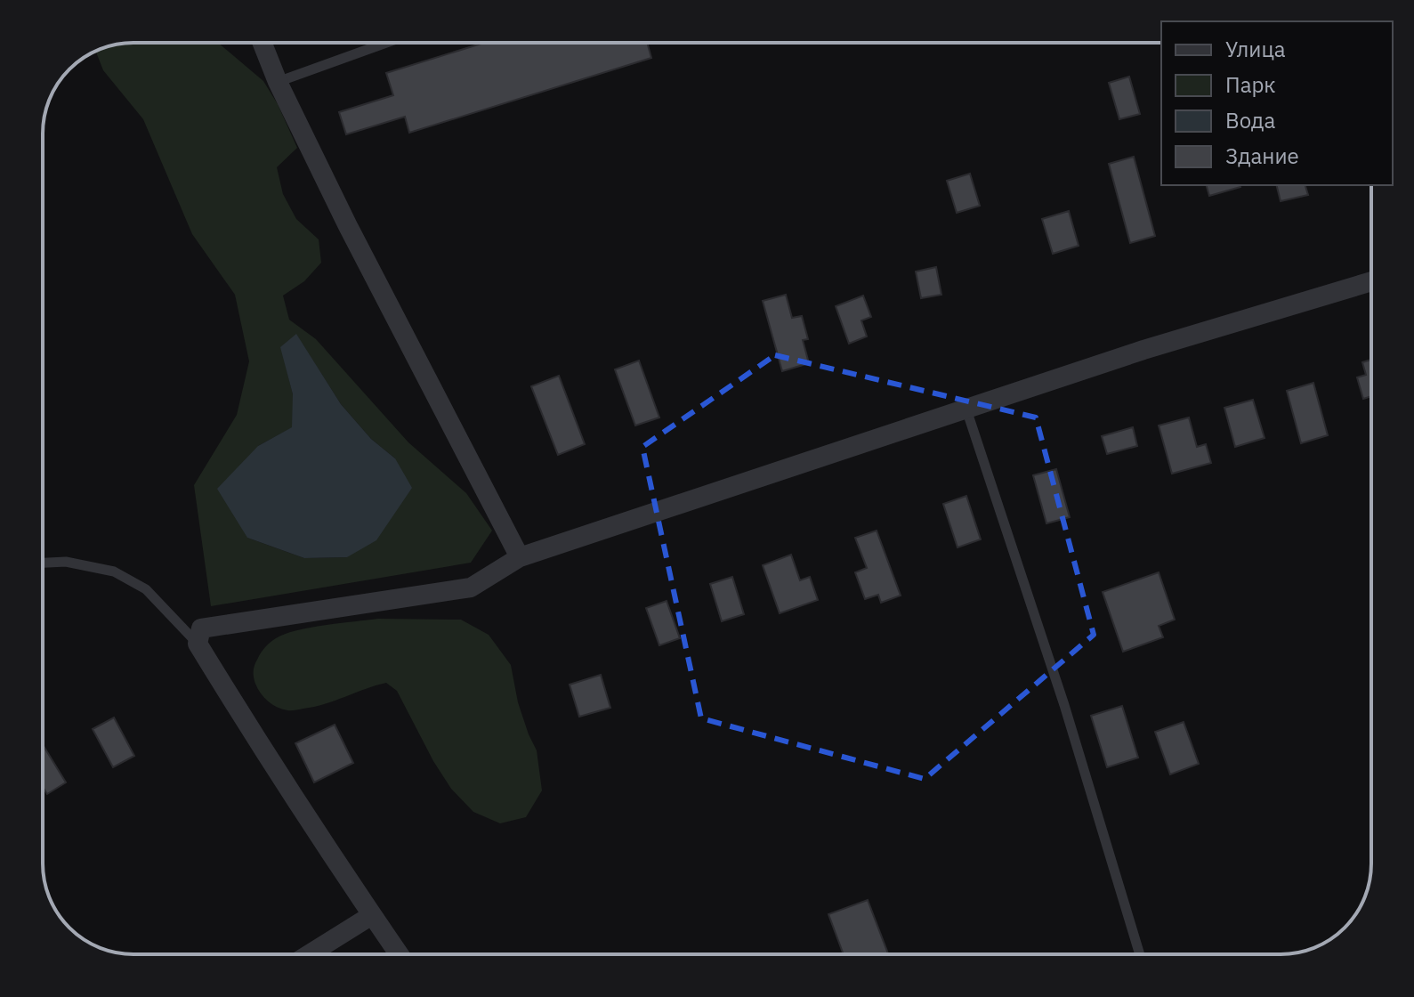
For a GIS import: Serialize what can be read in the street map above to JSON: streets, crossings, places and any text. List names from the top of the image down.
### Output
{
  "legend": [
    "Улица",
    "Парк",
    "Вода",
    "Здание"
  ]
}
